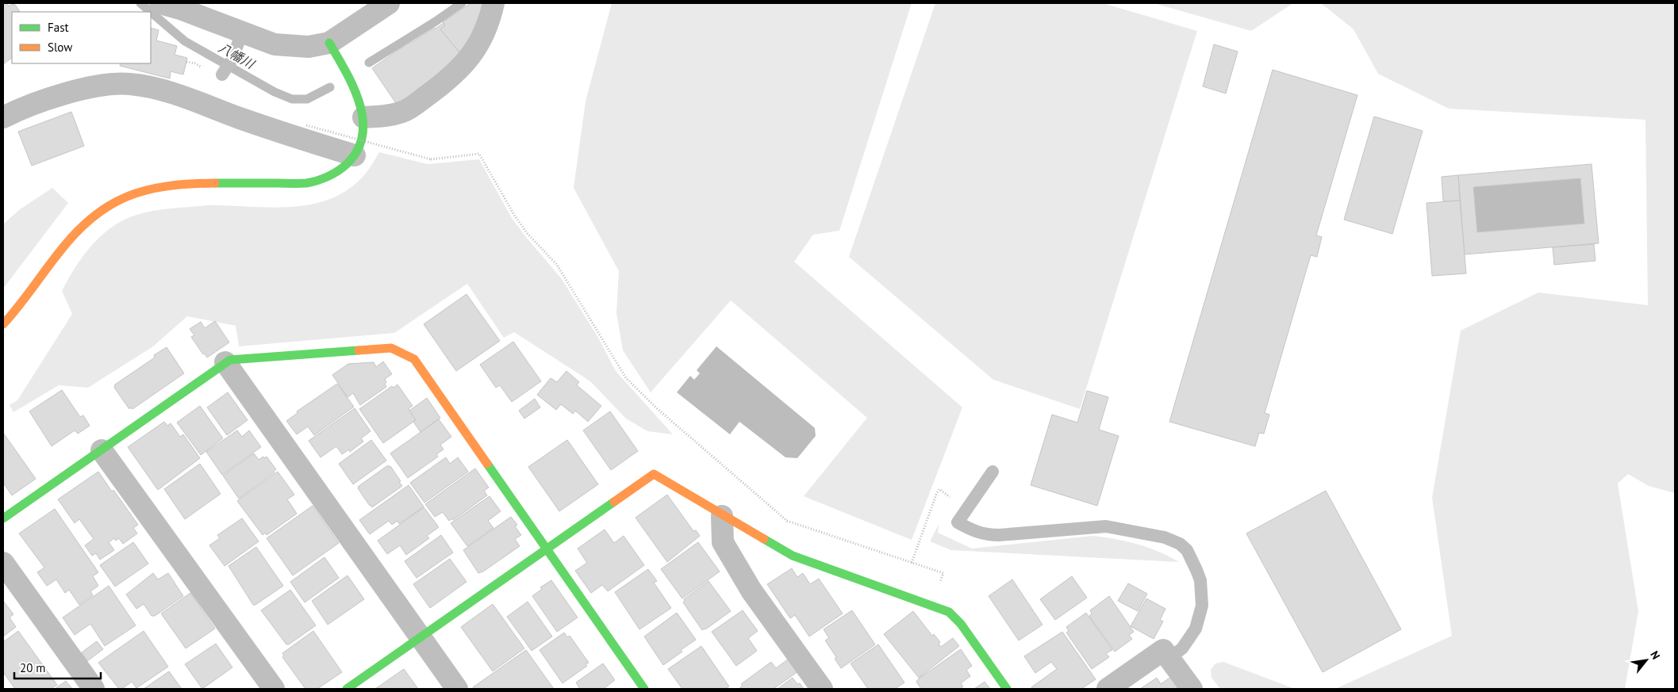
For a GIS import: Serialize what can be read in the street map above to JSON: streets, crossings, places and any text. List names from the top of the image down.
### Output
{
  "water": ["八幡川"],
  "legend": ["Fast", "Slow"],
  "scale_bar": "20 m",
  "north": "top right"
}
